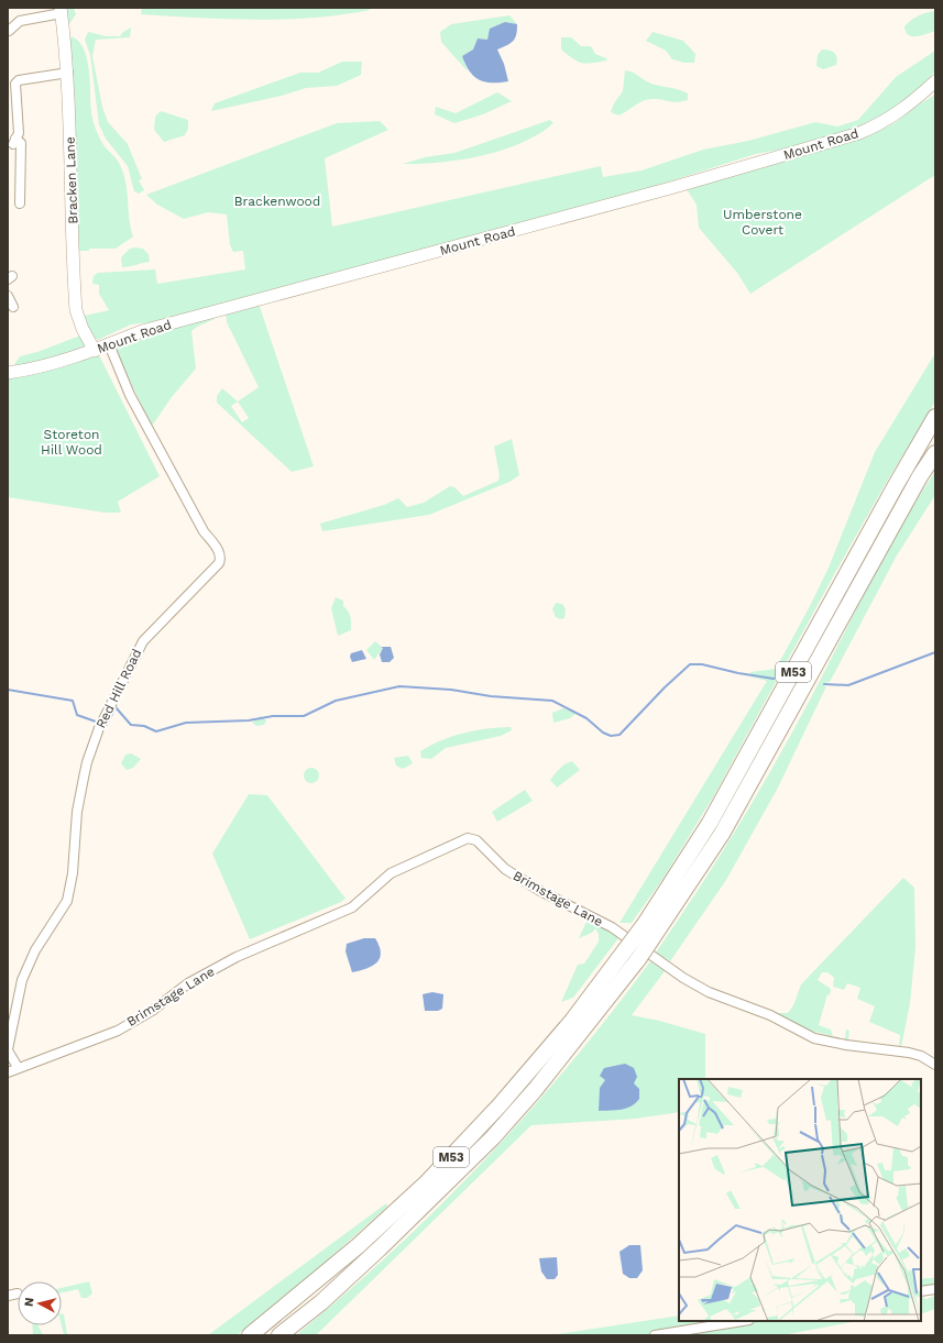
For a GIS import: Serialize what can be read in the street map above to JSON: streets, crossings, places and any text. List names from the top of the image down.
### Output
{
  "streets": {
    "highway": ["M53"],
    "main road": ["Mount Road", "Bracken Lane"],
    "street": ["Red Hill Road", "Brimstage Lane"]
  },
  "crossings": [
    ["Mount Road", "Bracken Lane"],
    ["Mount Road", "Red Hill Road"]
  ],
  "parks": ["Brackenwood", "Umberstone Covert", "Storeton Hill Wood"],
  "north": "left"
}
